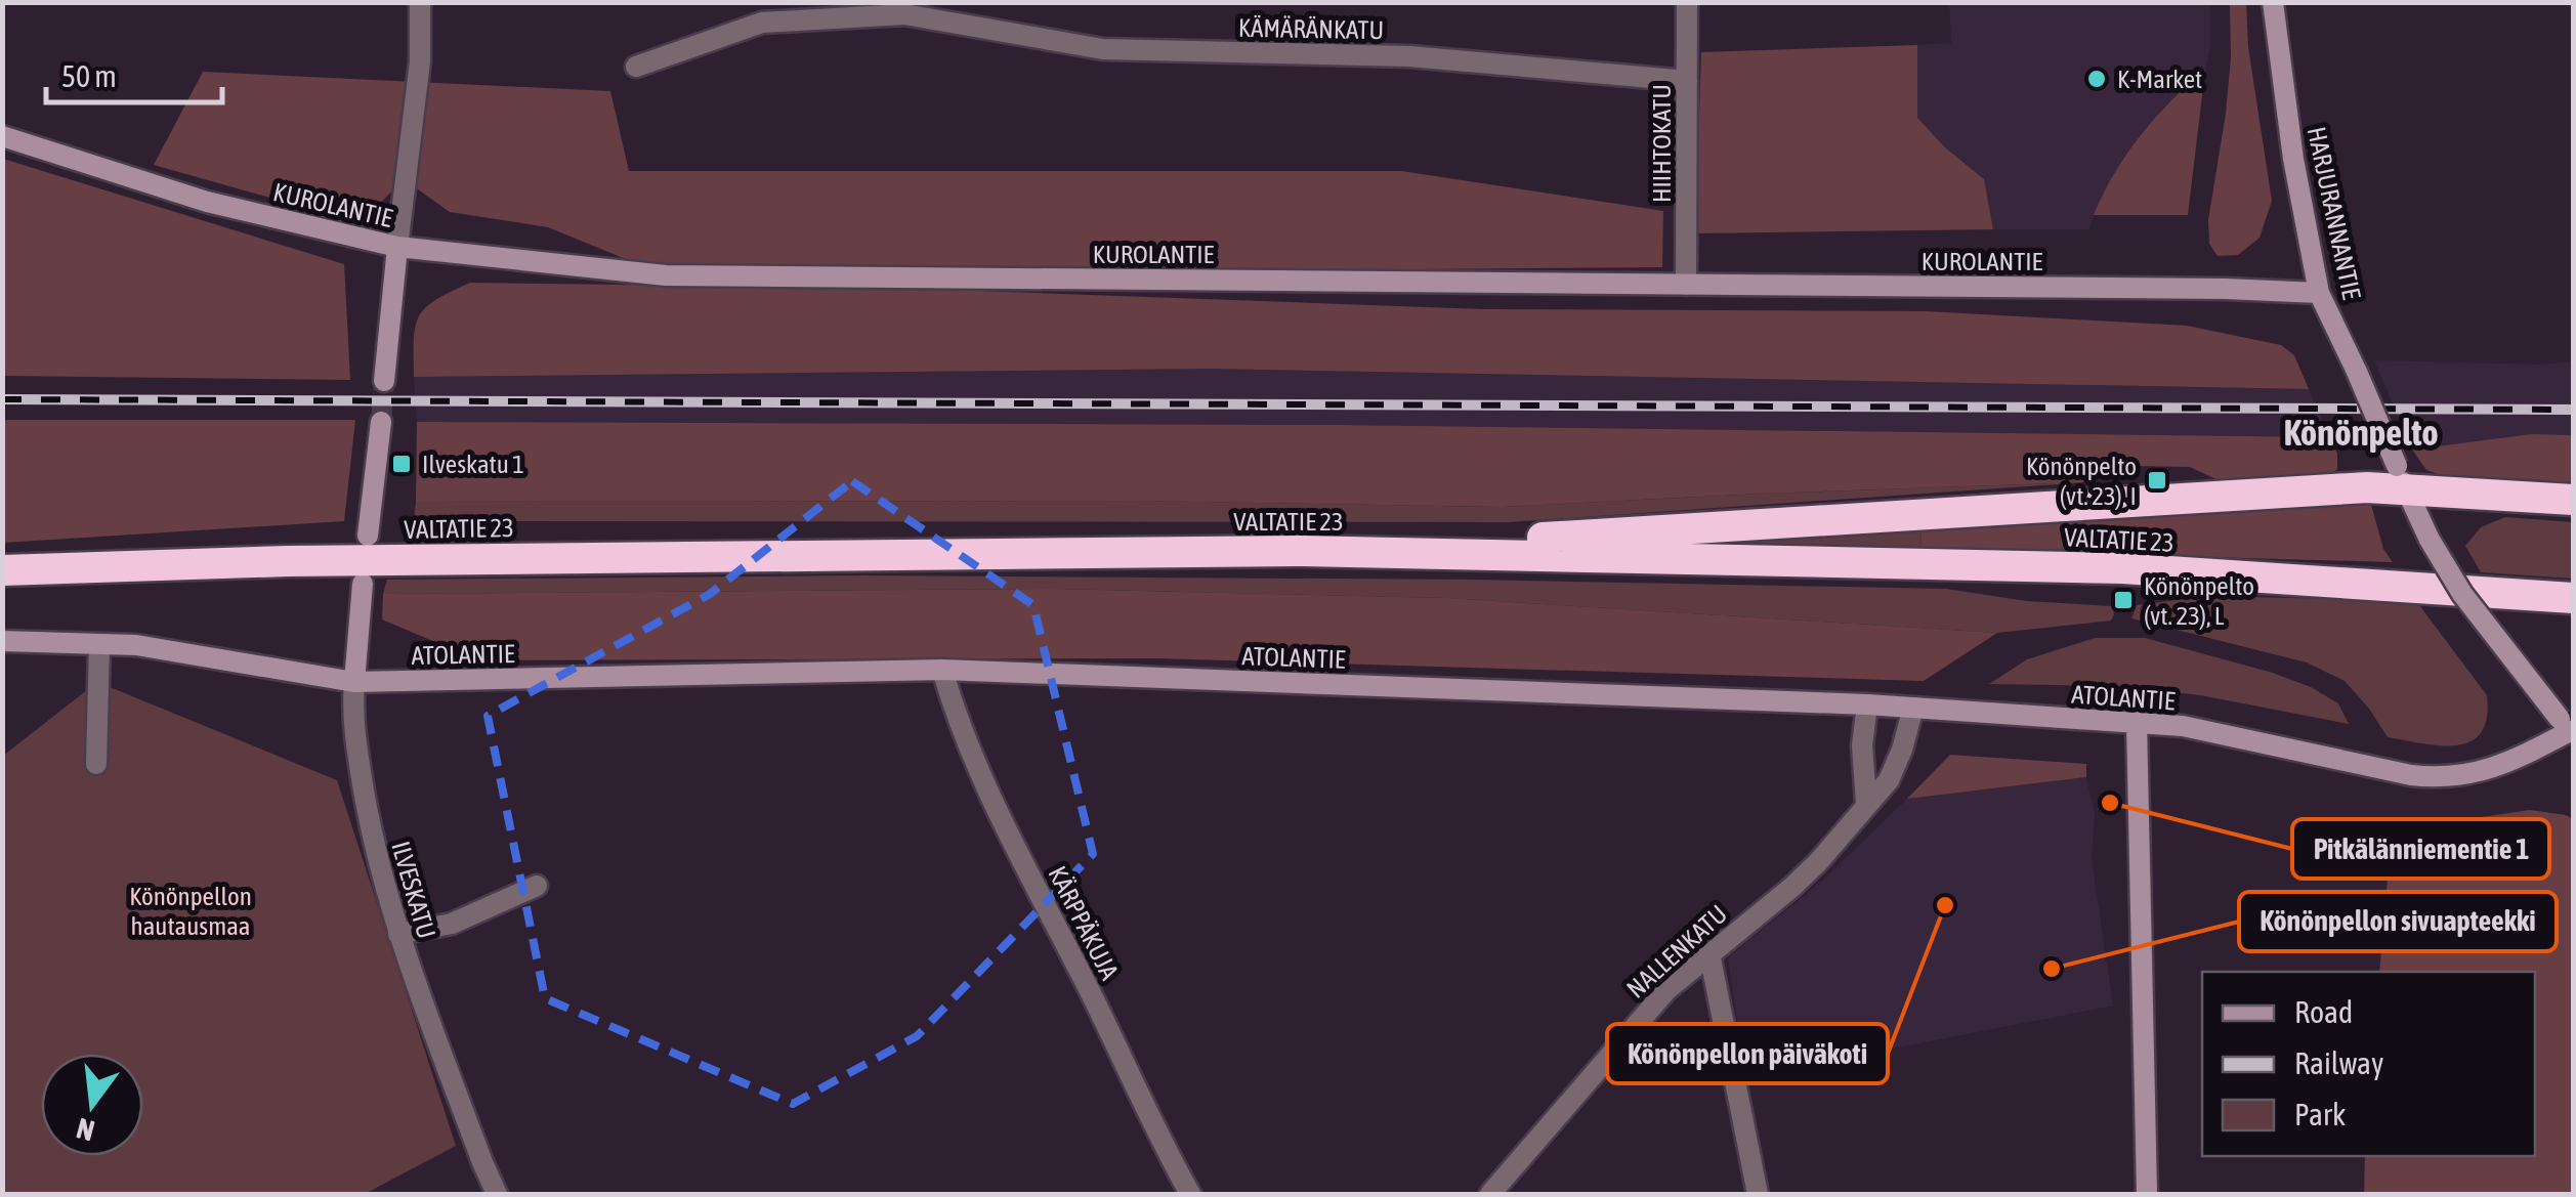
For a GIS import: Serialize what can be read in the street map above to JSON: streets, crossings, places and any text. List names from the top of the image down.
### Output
{
  "streets": {
    "highway": ["VALTATIE 23"],
    "street": [
      "KÄMÄRÄNKATU",
      "HIIHTOKATU",
      "KUROLANTIE",
      "HARJURANNANTIE",
      "ATOLANTIE",
      "ILVESKATU",
      "KÄRPPÄKUJA",
      "NALLENKATU"
    ]
  },
  "crossings": [
    ["KÄMÄRÄNKATU", "HIIHTOKATU"],
    ["HIIHTOKATU", "KUROLANTIE"],
    ["KUROLANTIE", "HARJURANNANTIE"],
    ["HARJURANNANTIE", "ATOLANTIE"],
    ["ATOLANTIE", "ILVESKATU"],
    ["ATOLANTIE", "KÄRPPÄKUJA"],
    ["ATOLANTIE", "NALLENKATU"]
  ],
  "districts": ["Könönpelto"],
  "parks": ["Könönpellon hautausmaa"],
  "places": {
    "other": [
      "K-Market",
      "Pitkälänniementie 1",
      "Könönpellon päiväkoti",
      "Könönpellon sivuapteekki"
    ],
    "transit": ["Ilveskatu 1", "Könönpelto (vt. 23), I", "Könönpelto (vt. 23), L"]
  },
  "legend": ["Road", "Railway", "Park"],
  "scale_bar": "50 m",
  "north": "bottom"
}
